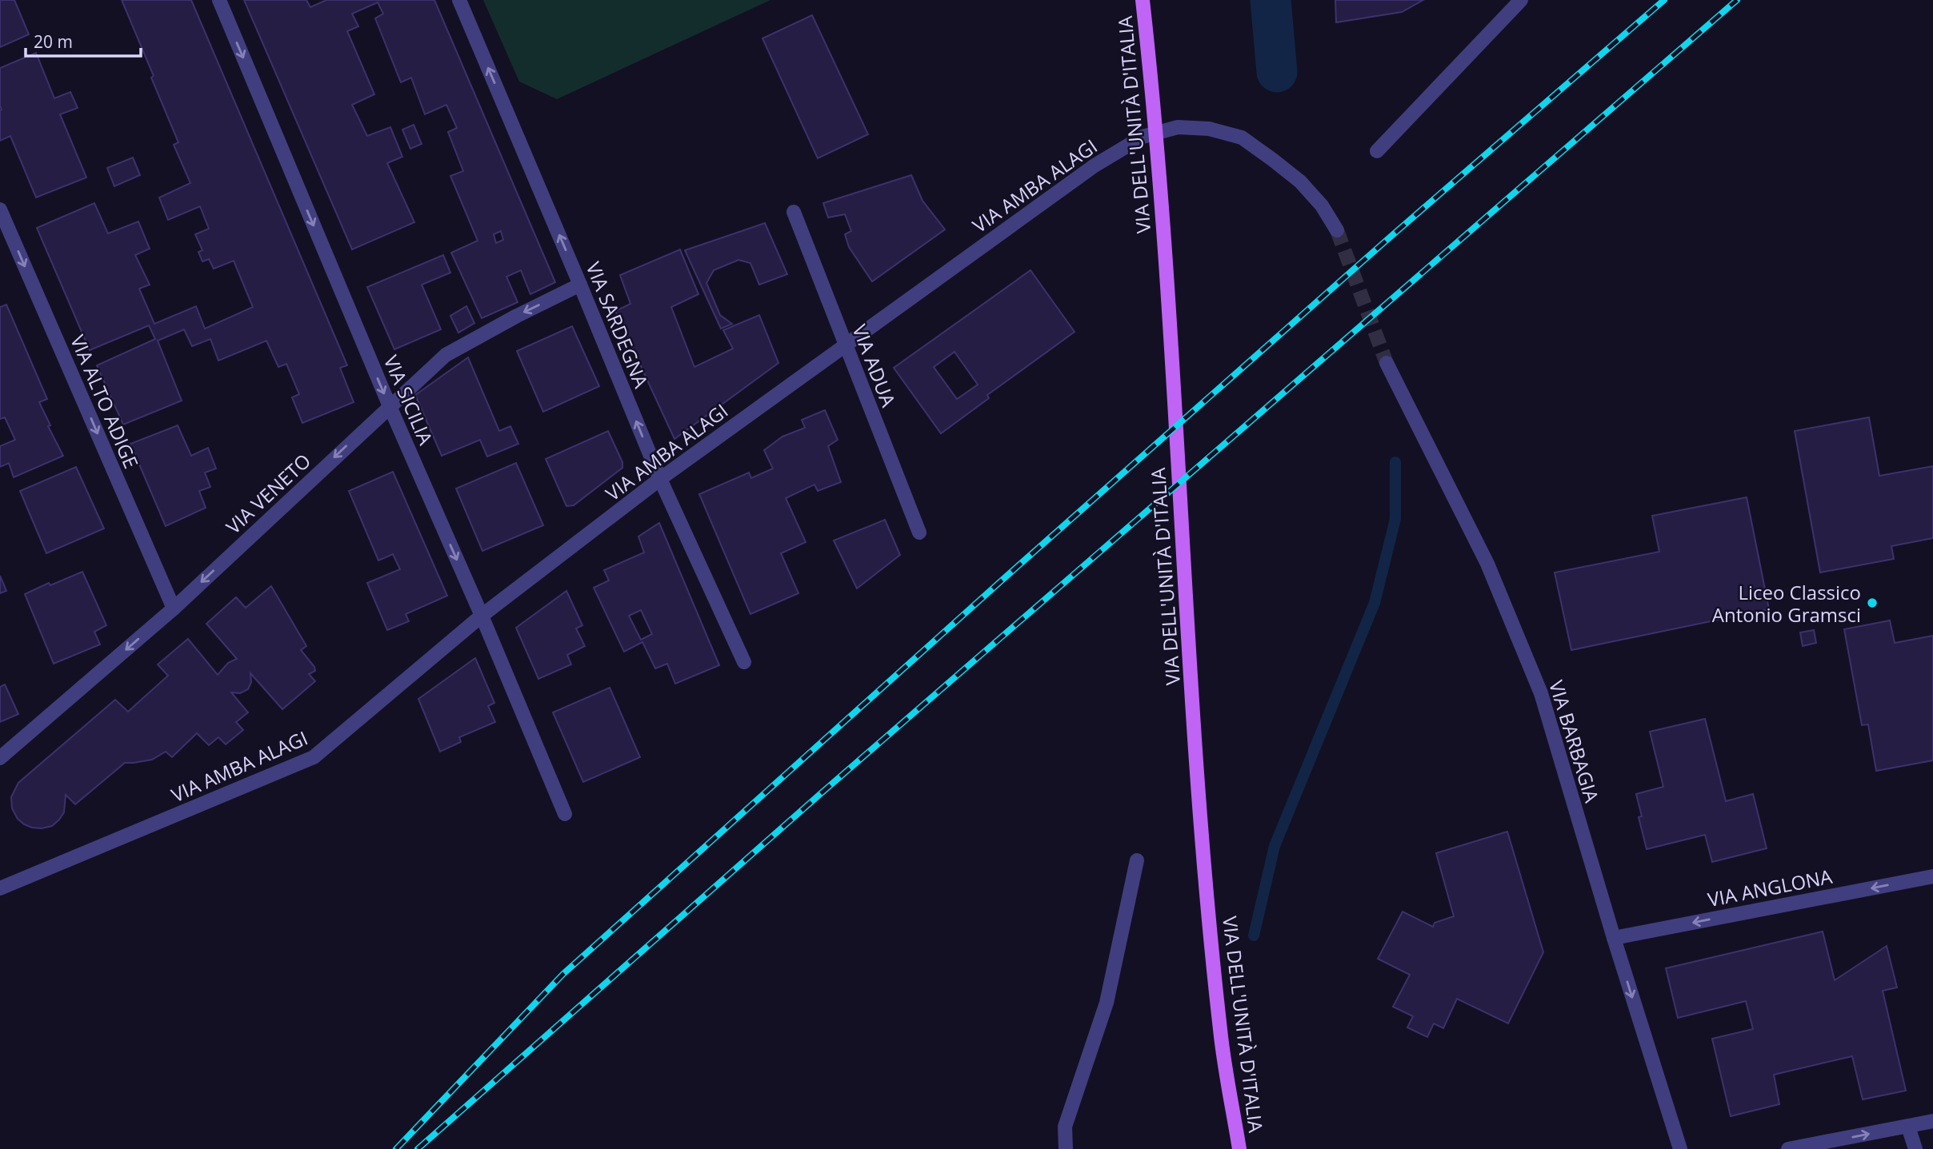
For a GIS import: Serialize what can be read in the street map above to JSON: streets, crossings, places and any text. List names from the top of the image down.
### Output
{
  "streets": {
    "main road": ["VIA DELL'UNITÀ D'ITALIA"],
    "street": [
      "VIA AMBA ALAGI",
      "VIA SARDEGNA",
      "VIA ADUA",
      "VIA SICILIA",
      "VIA ALTO ADIGE",
      "VIA VENETO",
      "VIA BARBAGIA",
      "VIA ANGLONA"
    ]
  },
  "crossings": [
    ["VIA AMBA ALAGI", "VIA SARDEGNA"],
    ["VIA AMBA ALAGI", "VIA ADUA"],
    ["VIA AMBA ALAGI", "VIA SICILIA"],
    ["VIA SARDEGNA", "VIA VENETO"],
    ["VIA SICILIA", "VIA VENETO"],
    ["VIA ALTO ADIGE", "VIA VENETO"],
    ["VIA BARBAGIA", "VIA ANGLONA"]
  ],
  "one_way": [
    "VIA SARDEGNA",
    "VIA SICILIA",
    "VIA ALTO ADIGE",
    "VIA VENETO",
    "VIA ANGLONA"
  ],
  "places": ["Liceo Classico Antonio Gramsci"],
  "scale_bar": "20 m"
}
